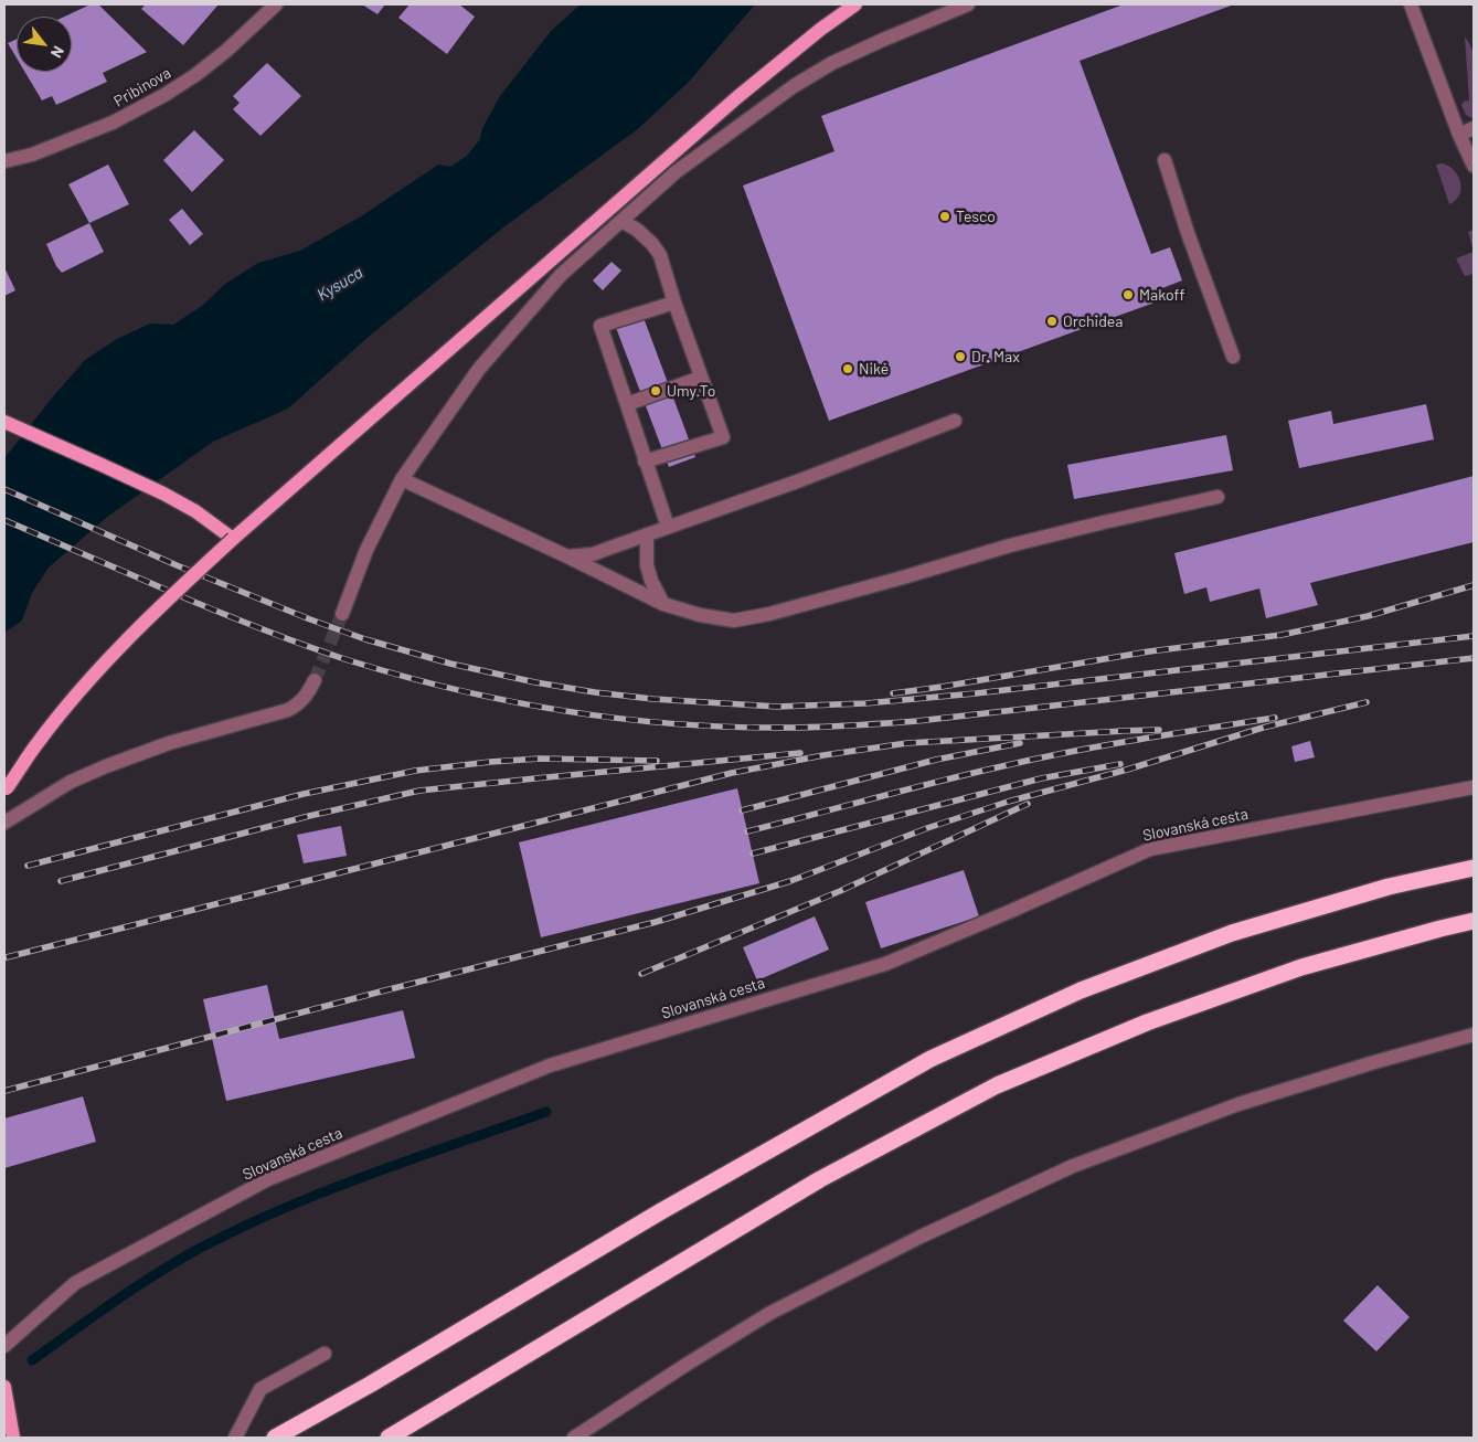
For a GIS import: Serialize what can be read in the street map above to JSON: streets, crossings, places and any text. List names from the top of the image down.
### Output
{
  "streets": {
    "street": ["Pribinova", "Slovanská cesta"]
  },
  "water": ["Kysuca"],
  "places": [
    "Tesco",
    "Makoff",
    "Orchidea",
    "Dr. Max",
    "Niké",
    "Umy.To"
  ],
  "north": "bottom right"
}
